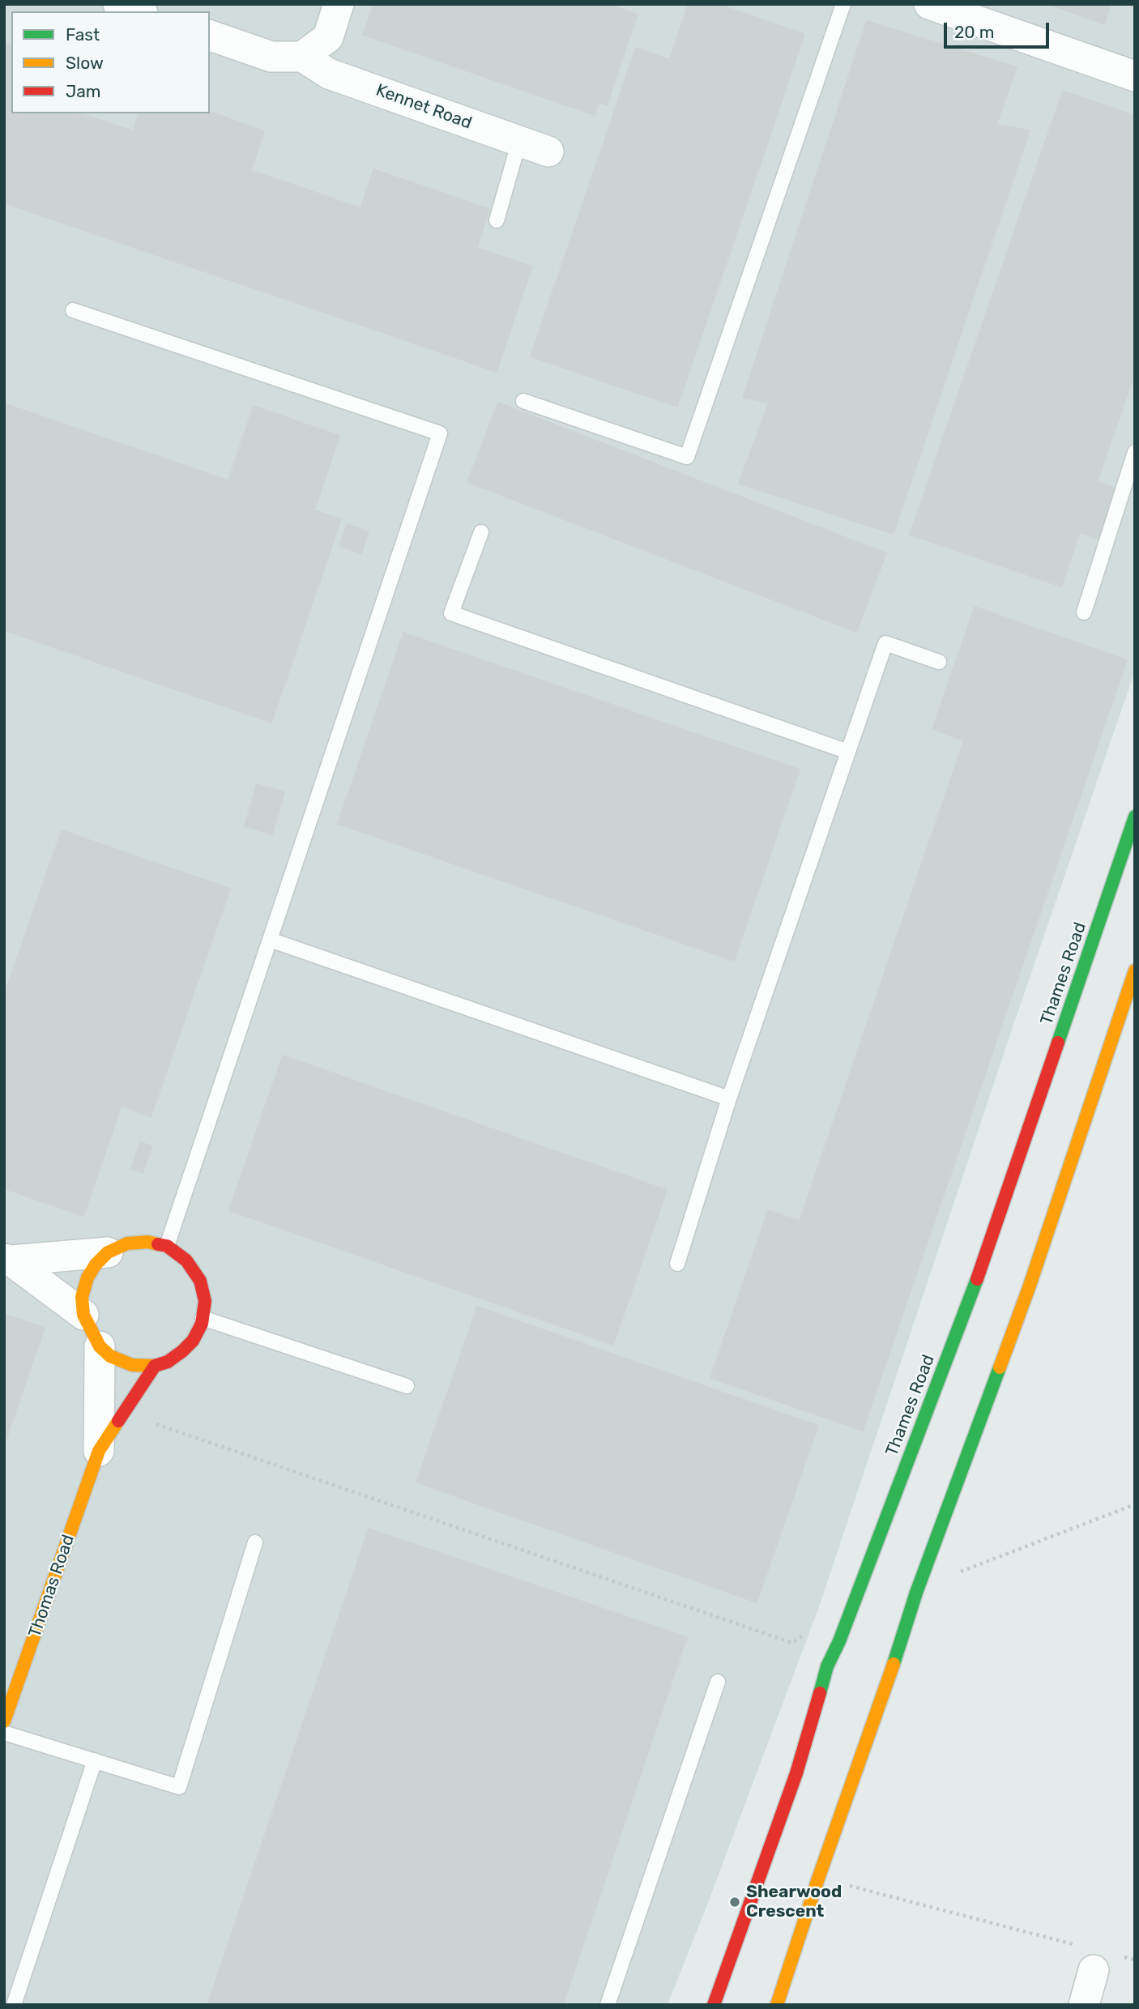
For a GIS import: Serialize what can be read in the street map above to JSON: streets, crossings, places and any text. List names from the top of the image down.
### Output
{
  "streets": {
    "main road": ["Thames Road", "Thomas Road"],
    "street": ["Kennet Road"]
  },
  "places": ["Shearwood Crescent"],
  "legend": ["Fast", "Slow", "Jam"],
  "scale_bar": "20 m"
}
